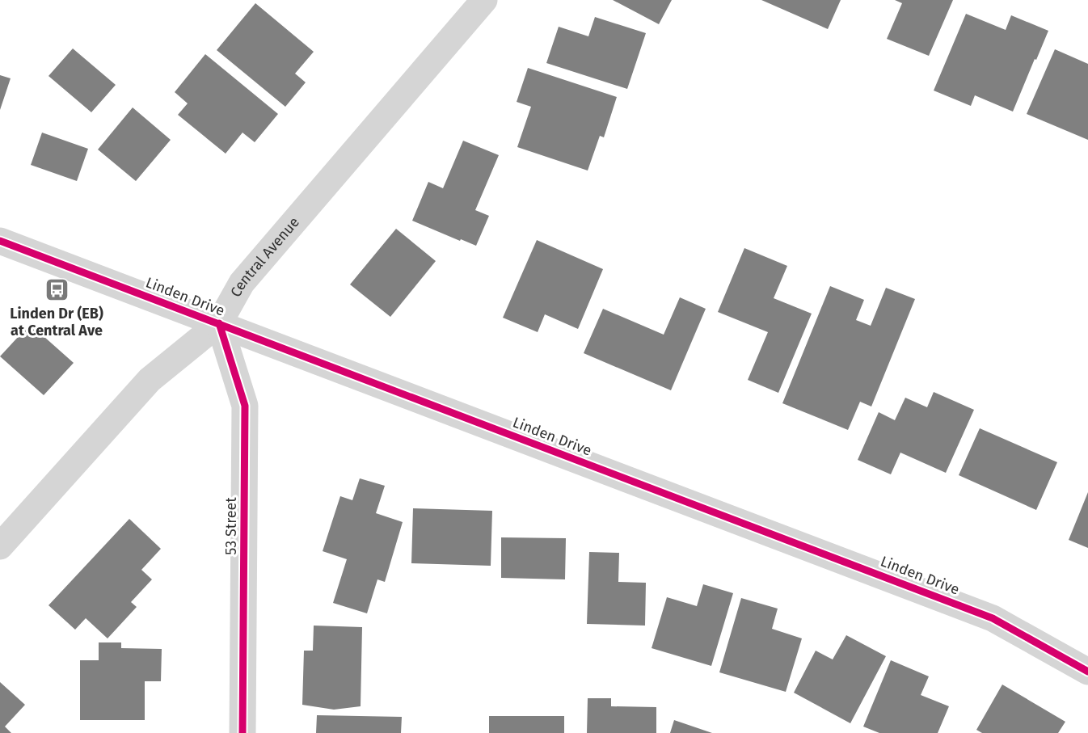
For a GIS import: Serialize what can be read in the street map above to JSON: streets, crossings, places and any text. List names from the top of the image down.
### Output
{
  "streets": {
    "street": ["Central Avenue", "Linden Drive", "53 Street"]
  },
  "crossings": [
    ["Central Avenue", "Linden Drive"],
    ["Central Avenue", "53 Street"],
    ["Linden Drive", "53 Street"]
  ],
  "places": {
    "bus stop": ["Linden Dr (EB) at Central Ave"]
  }
}
